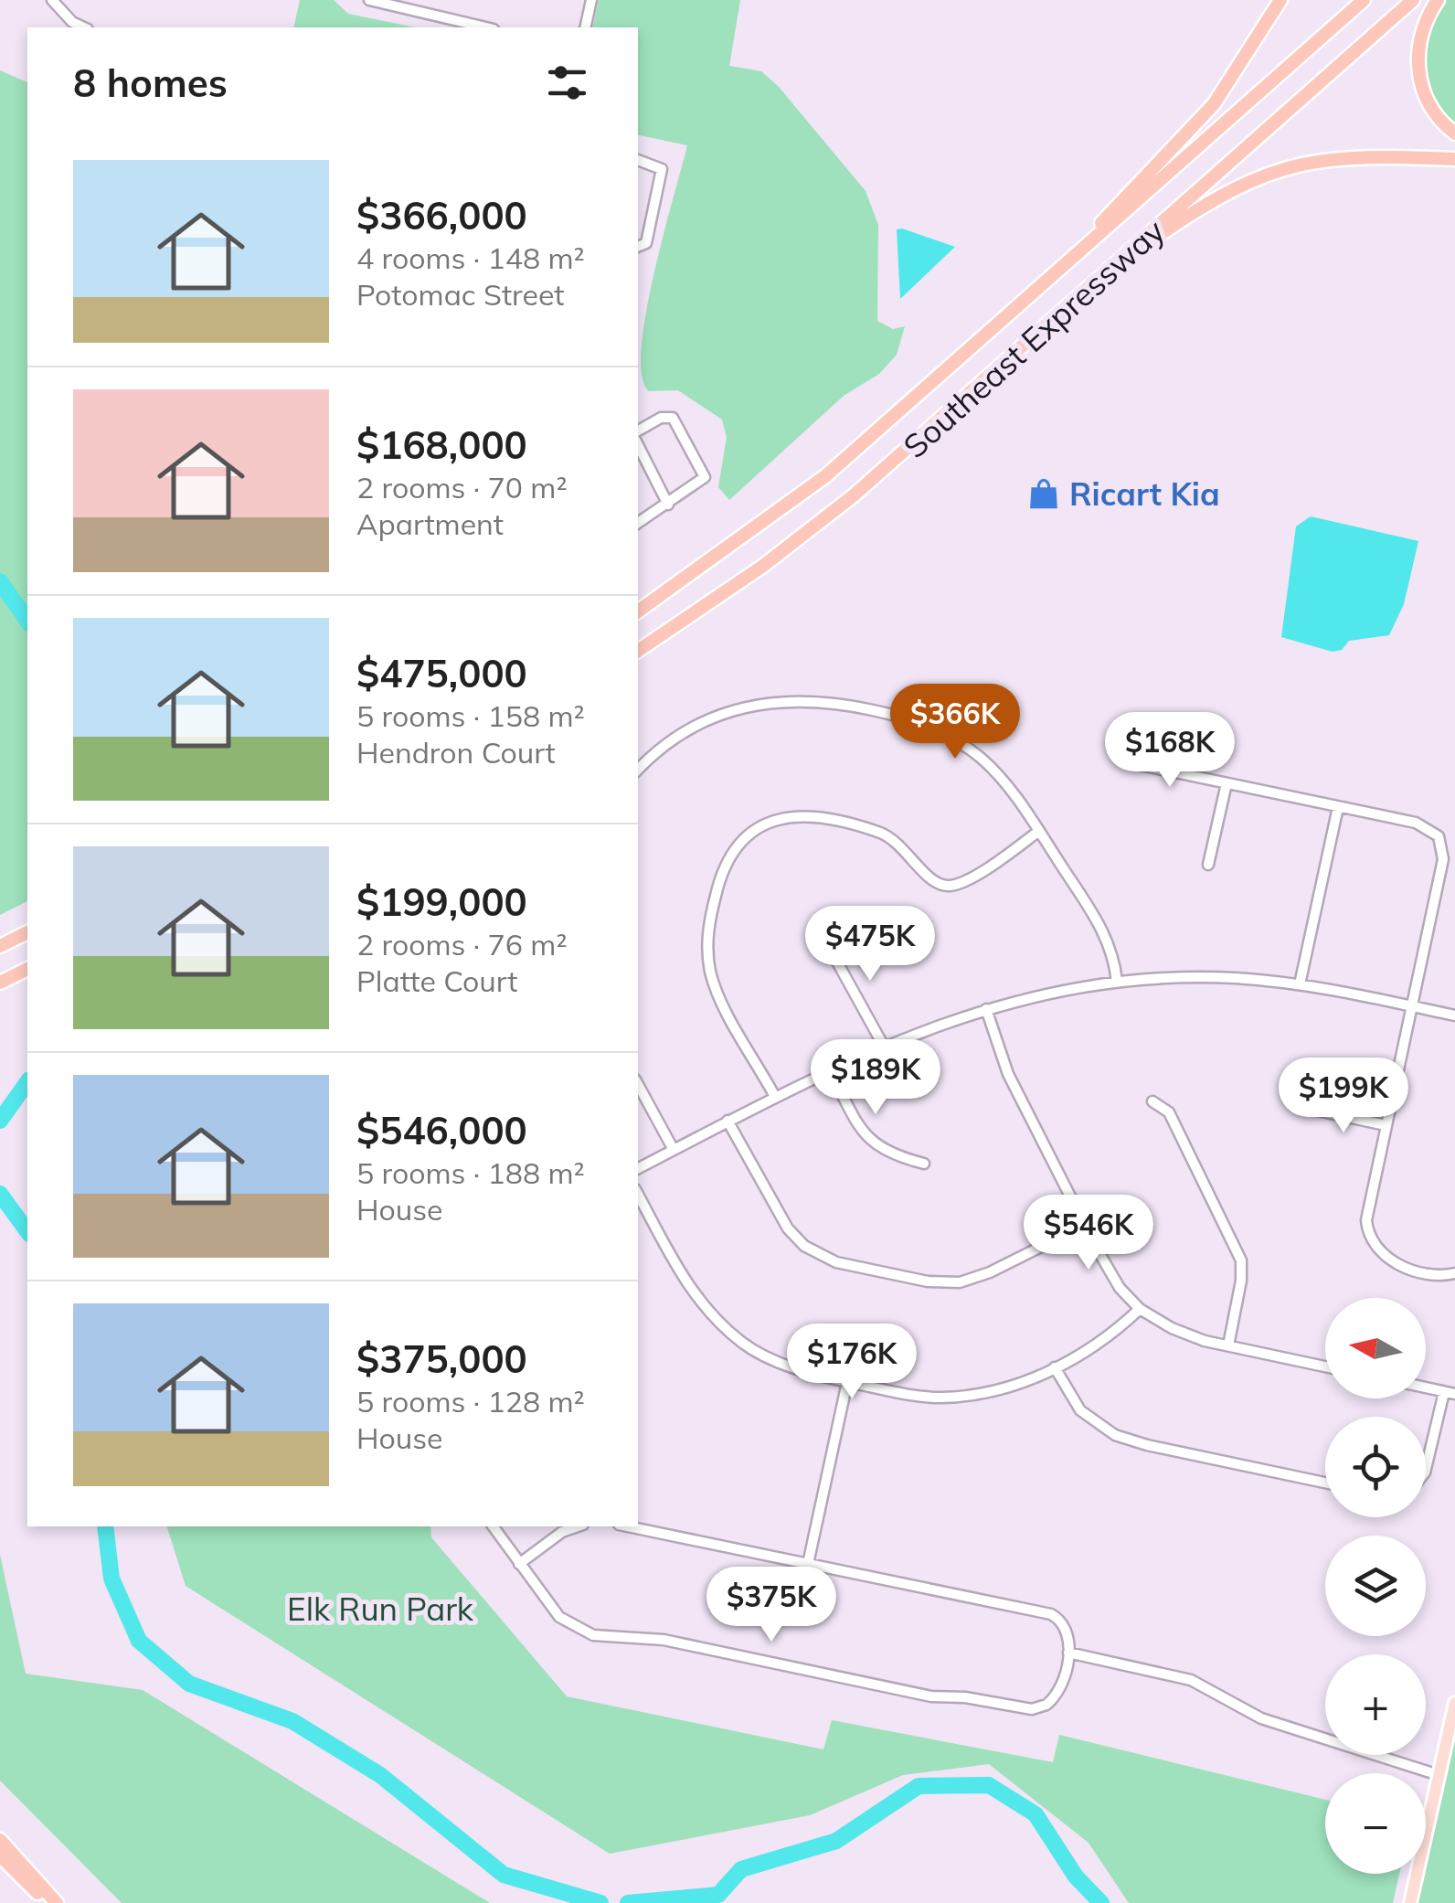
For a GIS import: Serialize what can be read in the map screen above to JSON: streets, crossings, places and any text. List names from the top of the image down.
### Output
{
  "streets": {
    "highway": ["Southeast Expressway"]
  },
  "parks": ["Elk Run Park"],
  "places": {
    "shop": ["Ricart Kia"]
  },
  "north": "left",
  "page": {
    "heading": "8 homes",
    "list": [
      {
        "name": "$366,000",
        "note": "4 rooms · 148 m² · Potomac Street"
      },
      {
        "name": "$168,000",
        "note": "2 rooms · 70 m² · Apartment"
      },
      {
        "name": "$475,000",
        "note": "5 rooms · 158 m² · Hendron Court"
      },
      {
        "name": "$199,000",
        "note": "2 rooms · 76 m² · Platte Court"
      },
      {
        "name": "$546,000",
        "note": "5 rooms · 188 m² · House"
      },
      {
        "name": "$375,000",
        "note": "5 rooms · 128 m² · House"
      }
    ],
    "price": [
      "$366K",
      "$168K",
      "$475K",
      "$189K",
      "$199K",
      "$546K",
      "$176K",
      "$375K"
    ],
    "map_buttons": ["+", "−"]
  }
}
